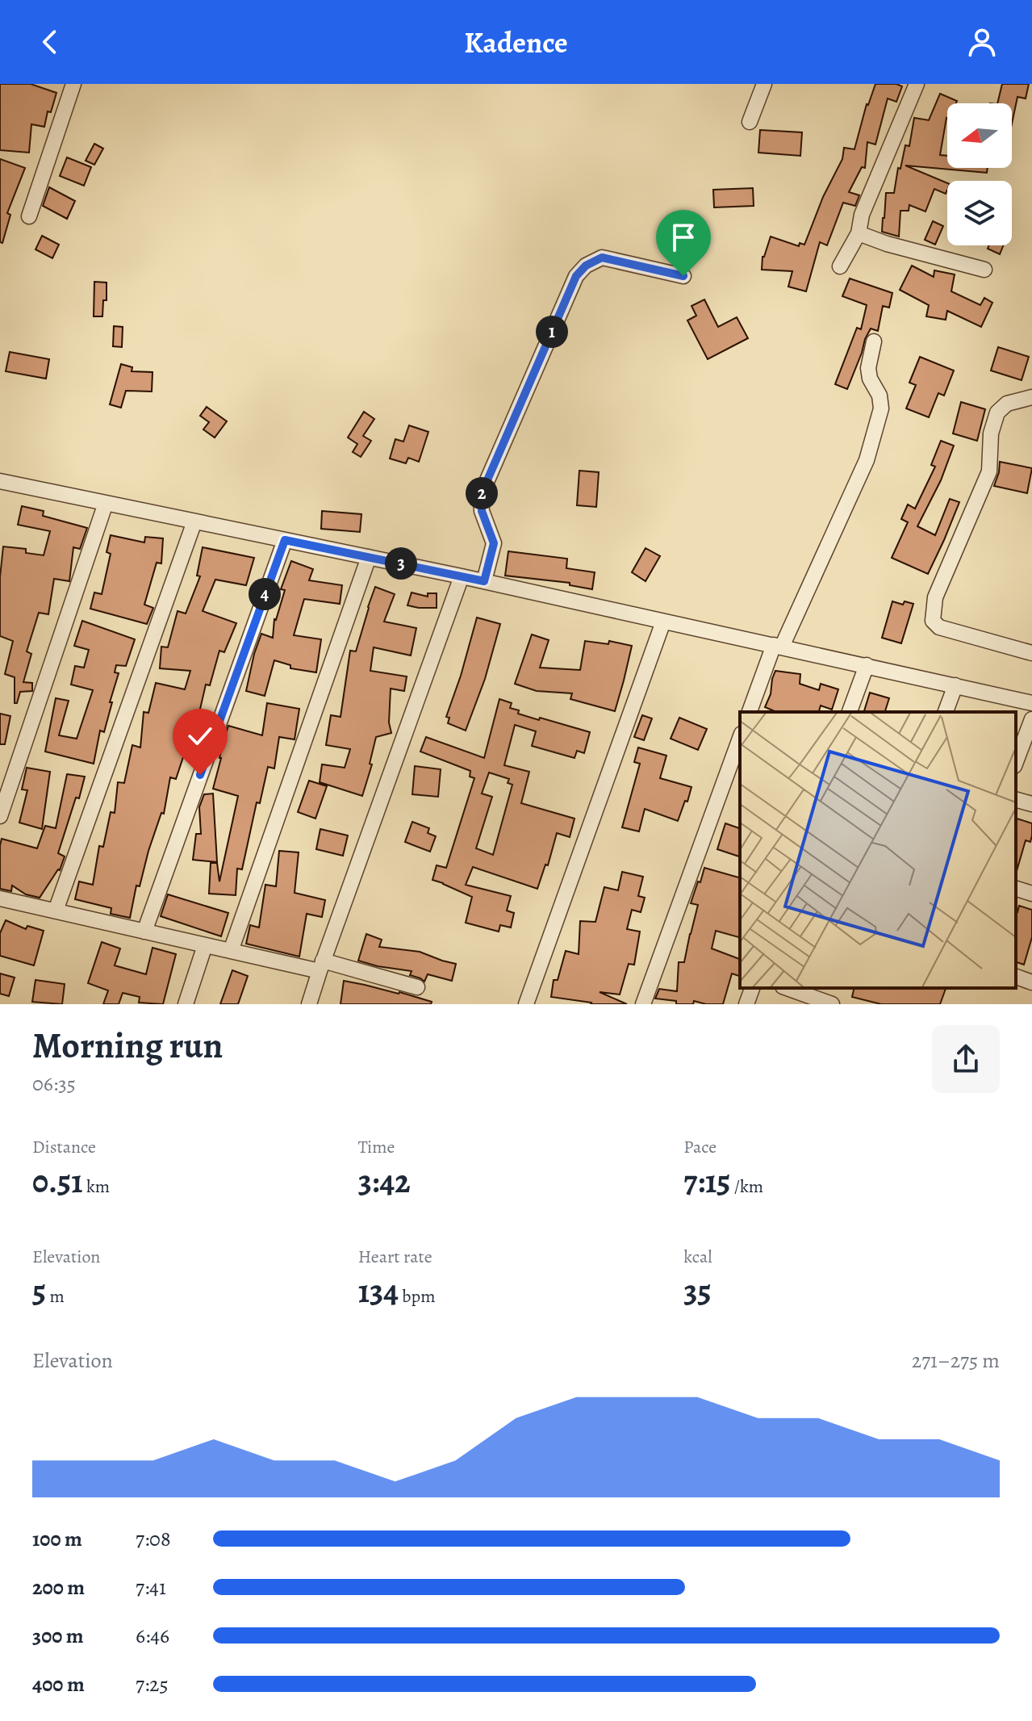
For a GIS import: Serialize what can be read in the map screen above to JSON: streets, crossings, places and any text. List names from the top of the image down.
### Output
{
  "north": "left",
  "page": {
    "header": "Kadence",
    "pins": [
      "1",
      "2",
      "3",
      "4"
    ],
    "heading": ["Morning run", "06:35"],
    "stats": [
      ["Distance", "0.51 km"],
      ["Time", "3:42"],
      ["Pace", "7:15 /km"],
      ["Elevation", "5 m"],
      ["Heart rate", "134 bpm"],
      ["kcal", "35"]
    ],
    "chart": ["Elevation", "271–275 m"],
    "list": [
      {
        "name": "100 m",
        "note": "7:08"
      },
      {
        "name": "200 m",
        "note": "7:41"
      },
      {
        "name": "300 m",
        "note": "6:46"
      },
      {
        "name": "400 m",
        "note": "7:25"
      }
    ]
  }
}
